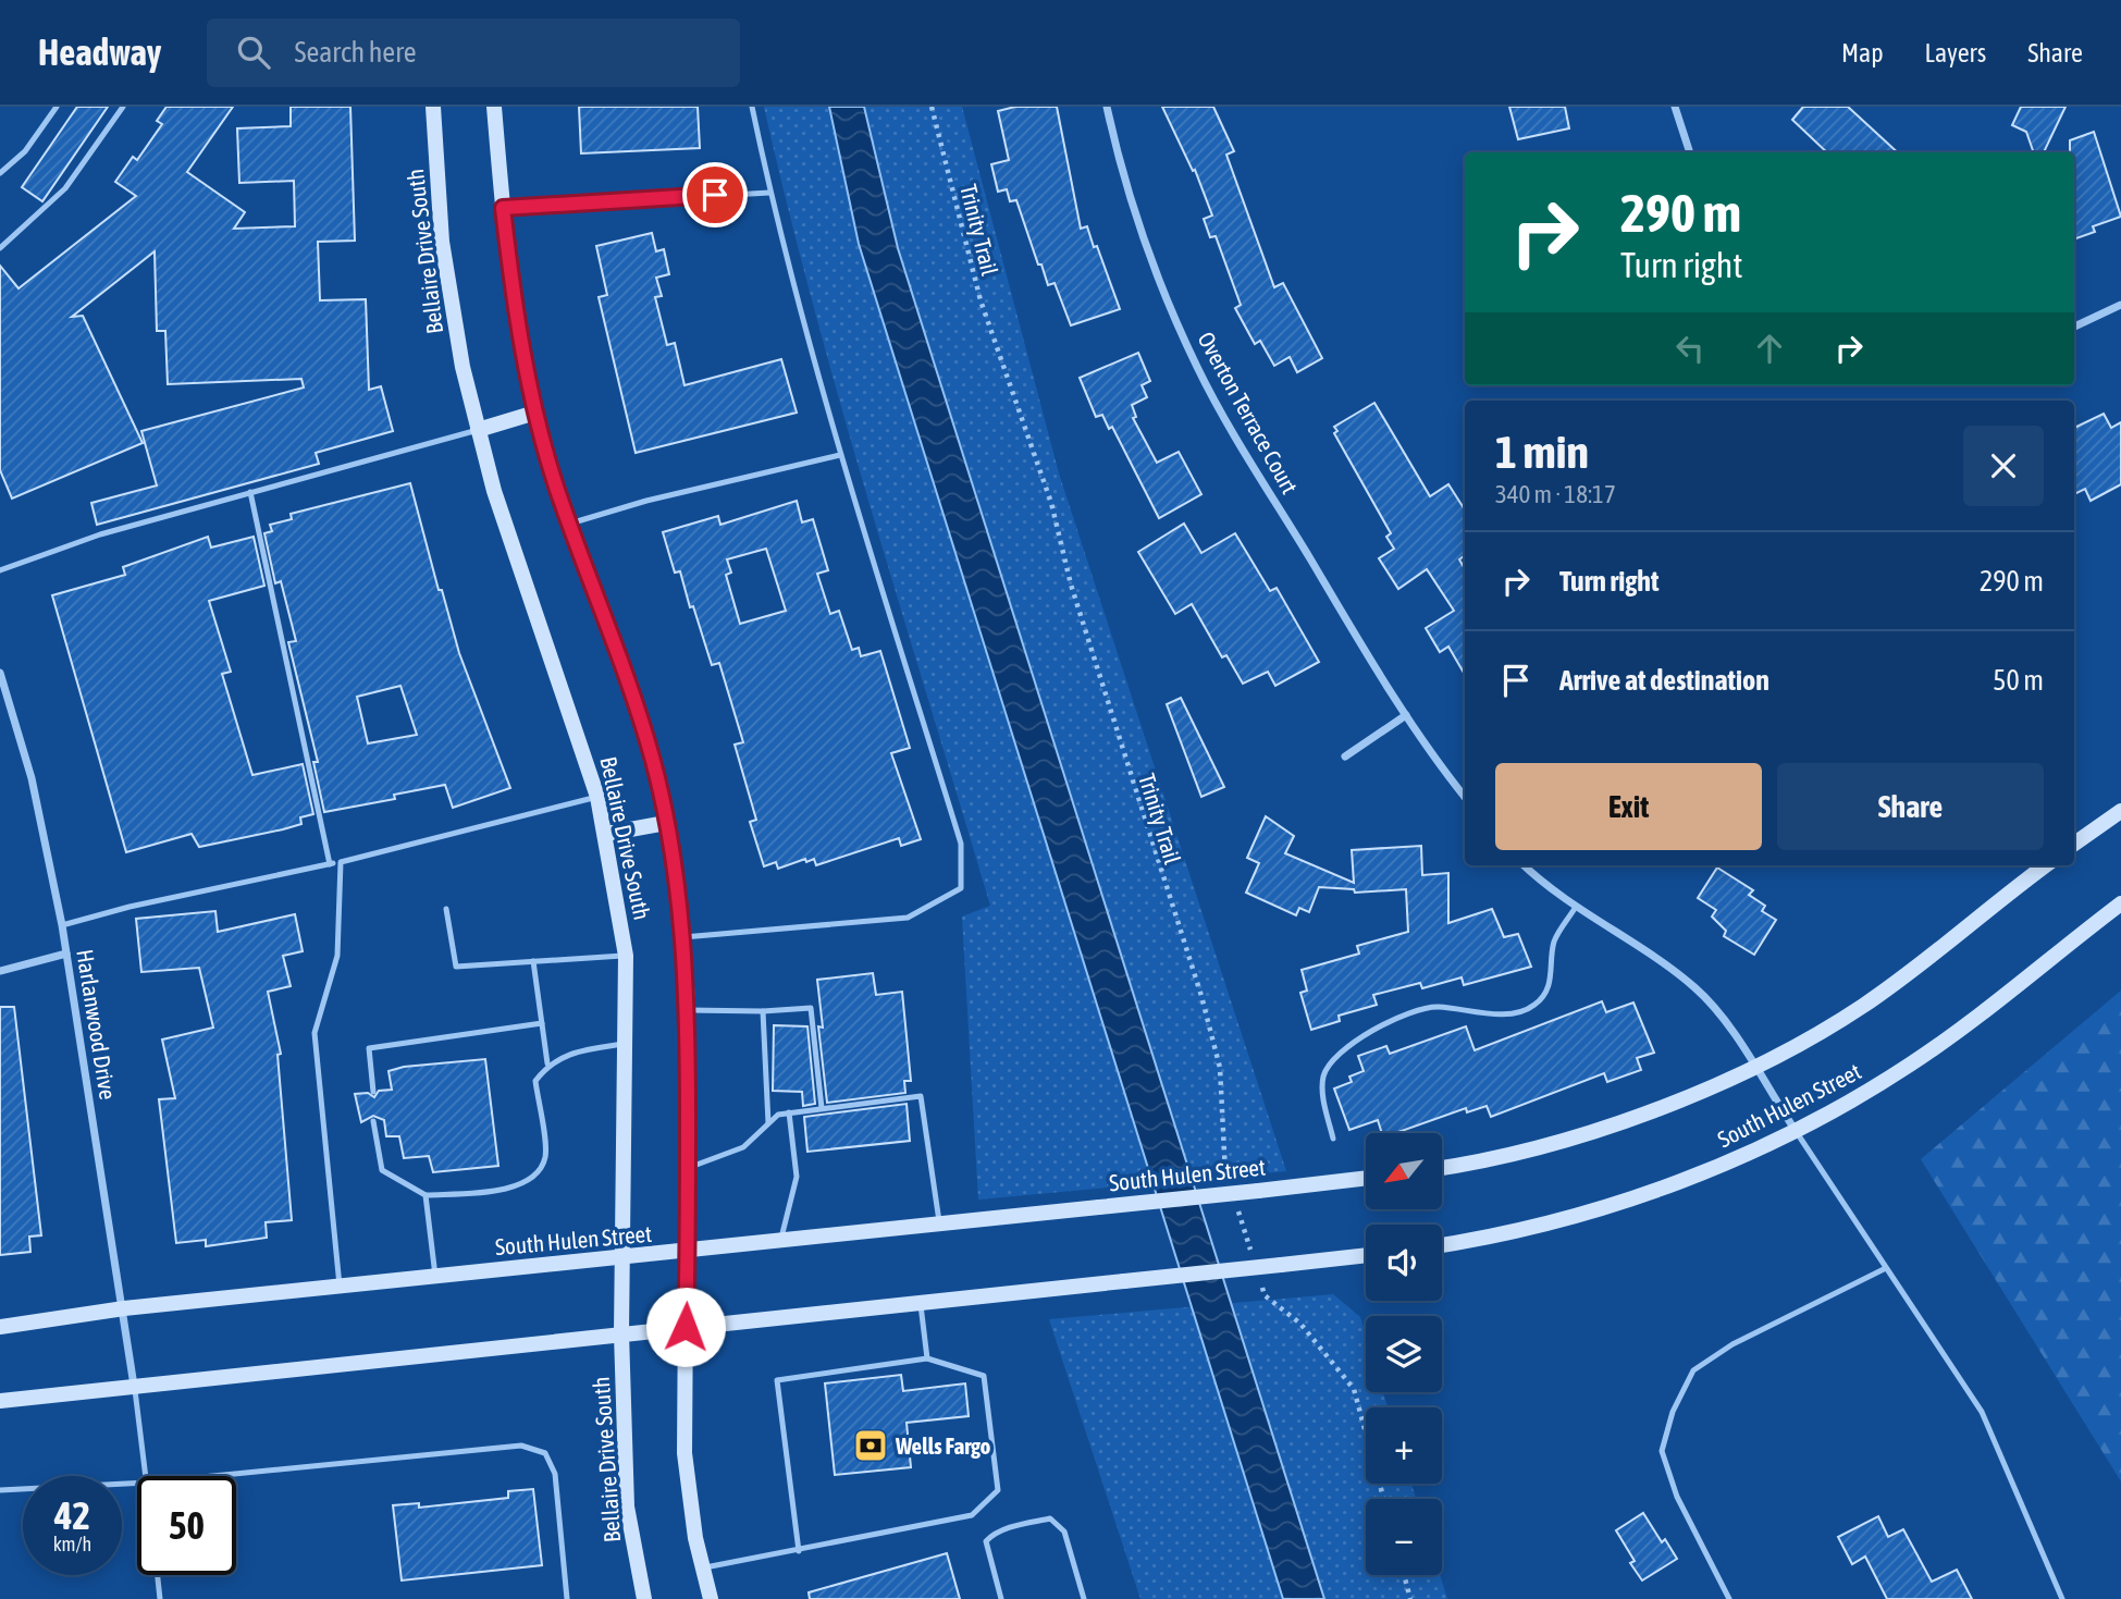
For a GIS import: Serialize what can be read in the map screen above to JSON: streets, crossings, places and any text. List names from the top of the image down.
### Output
{
  "streets": {
    "main road": ["Bellaire Drive South", "South Hulen Street"],
    "street": ["Overton Terrace Court", "Harlanwood Drive"],
    "path": ["Trinity Trail"]
  },
  "crossings": [
    ["Bellaire Drive South", "South Hulen Street"],
    ["Harlanwood Drive", "South Hulen Street"]
  ],
  "places": {
    "bank": ["Wells Fargo"]
  },
  "north": "bottom left",
  "page": {
    "header": "Headway",
    "search": "Search here",
    "nav": ["Map", "Layers", "Share"],
    "turn": ["290 m", "Turn right"],
    "heading": ["1 min", "340 m · 18:17"],
    "list": [
      {
        "name": "Turn right",
        "value": "290 m"
      },
      {
        "name": "Arrive at destination",
        "value": "50 m"
      }
    ],
    "buttons": ["Exit", "Share"],
    "map_buttons": ["+", "−"],
    "speed": "42 km/h",
    "limit": "50"
  }
}
